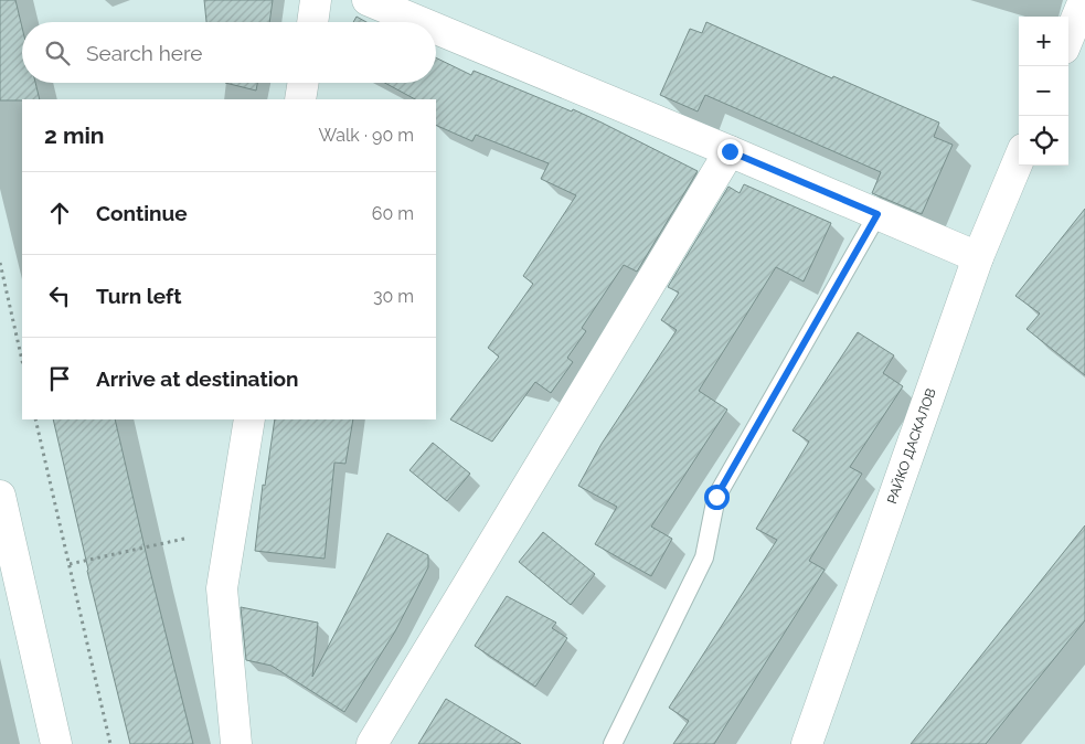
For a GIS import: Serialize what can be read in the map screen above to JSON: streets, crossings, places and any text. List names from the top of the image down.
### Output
{
  "streets": {
    "street": ["РАЙКО ДАСКАЛОВ"]
  },
  "page": {
    "map_buttons": ["+", "−"],
    "search": "Search here",
    "heading": ["2 min", "Walk · 90 m"],
    "list": [
      ["Continue", "60 m"],
      ["Turn left", "30 m"],
      "Arrive at destination"
    ]
  }
}
